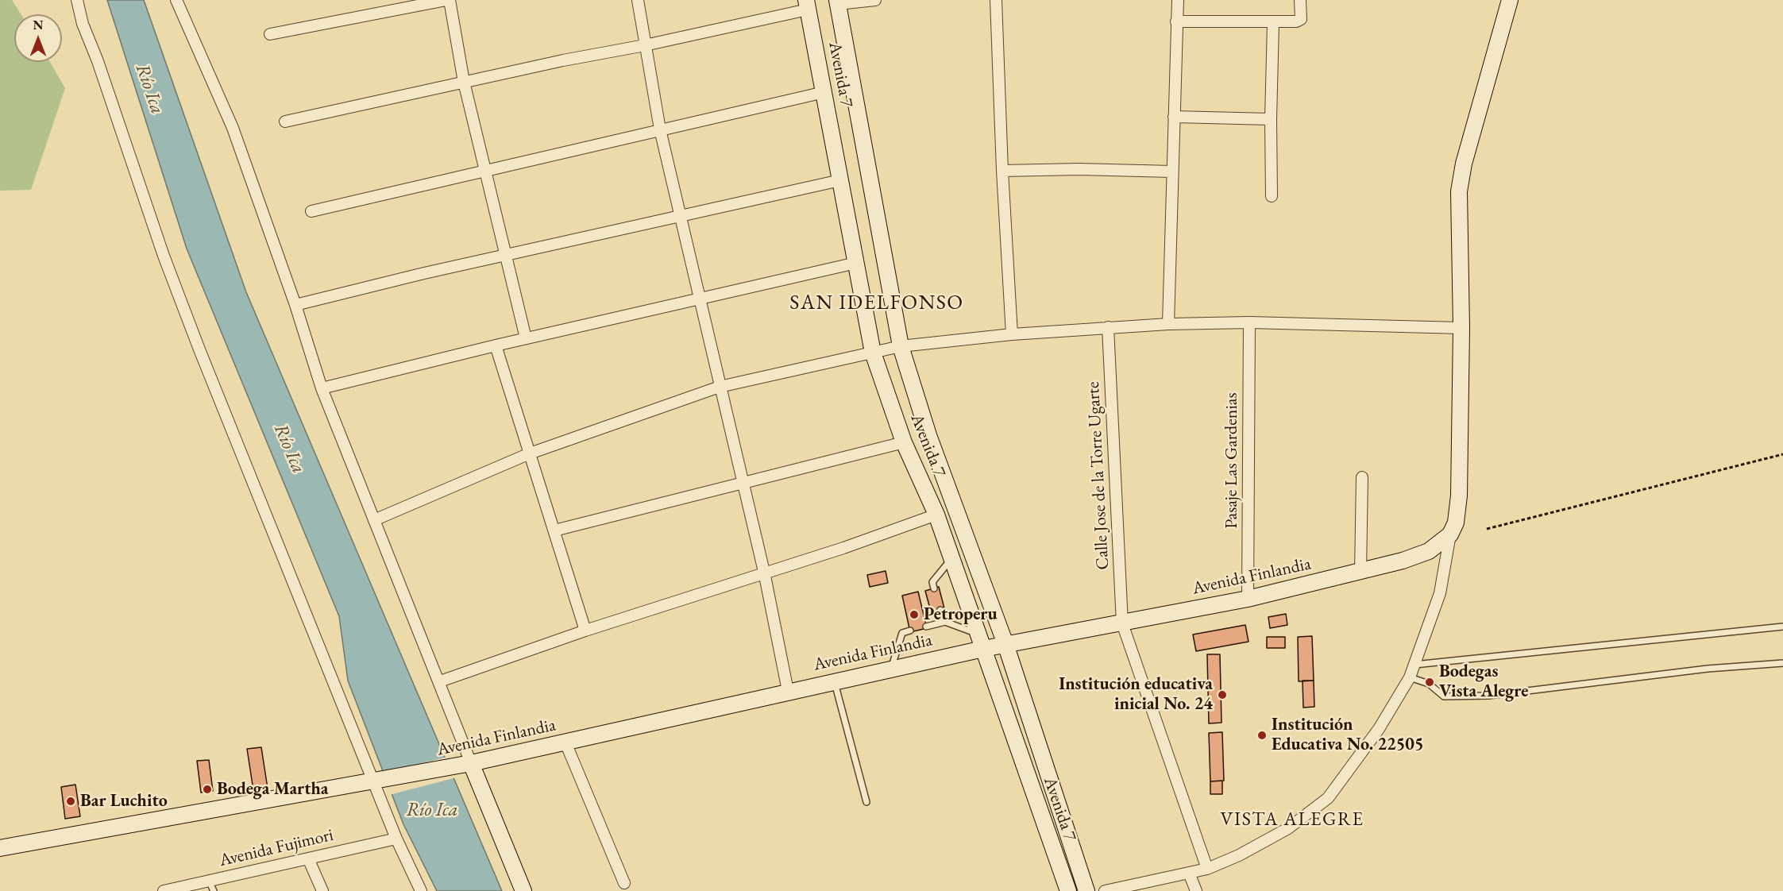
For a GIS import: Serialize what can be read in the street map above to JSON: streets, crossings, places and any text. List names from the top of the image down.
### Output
{
  "streets": {
    "main road": ["Avenida 7", "Avenida Finlandia"],
    "street": ["Pasaje Las Gardenias", "Calle Jose de la Torre Ugarte", "Avenida Fujimori"]
  },
  "crossings": [
    ["Avenida 7", "Avenida Finlandia"],
    ["Pasaje Las Gardenias", "Avenida Finlandia"],
    ["Calle Jose de la Torre Ugarte", "Avenida Finlandia"]
  ],
  "districts": ["SAN IDELFONSO", "VISTA ALEGRE"],
  "water": ["Río Ica"],
  "places": [
    "Petroperu",
    "Bodegas Vista Alegre",
    "Institución educativa inicial No. 24",
    "Institución Educativa No. 22505",
    "Bodega Martha",
    "Bar Luchito"
  ],
  "north": "top"
}
